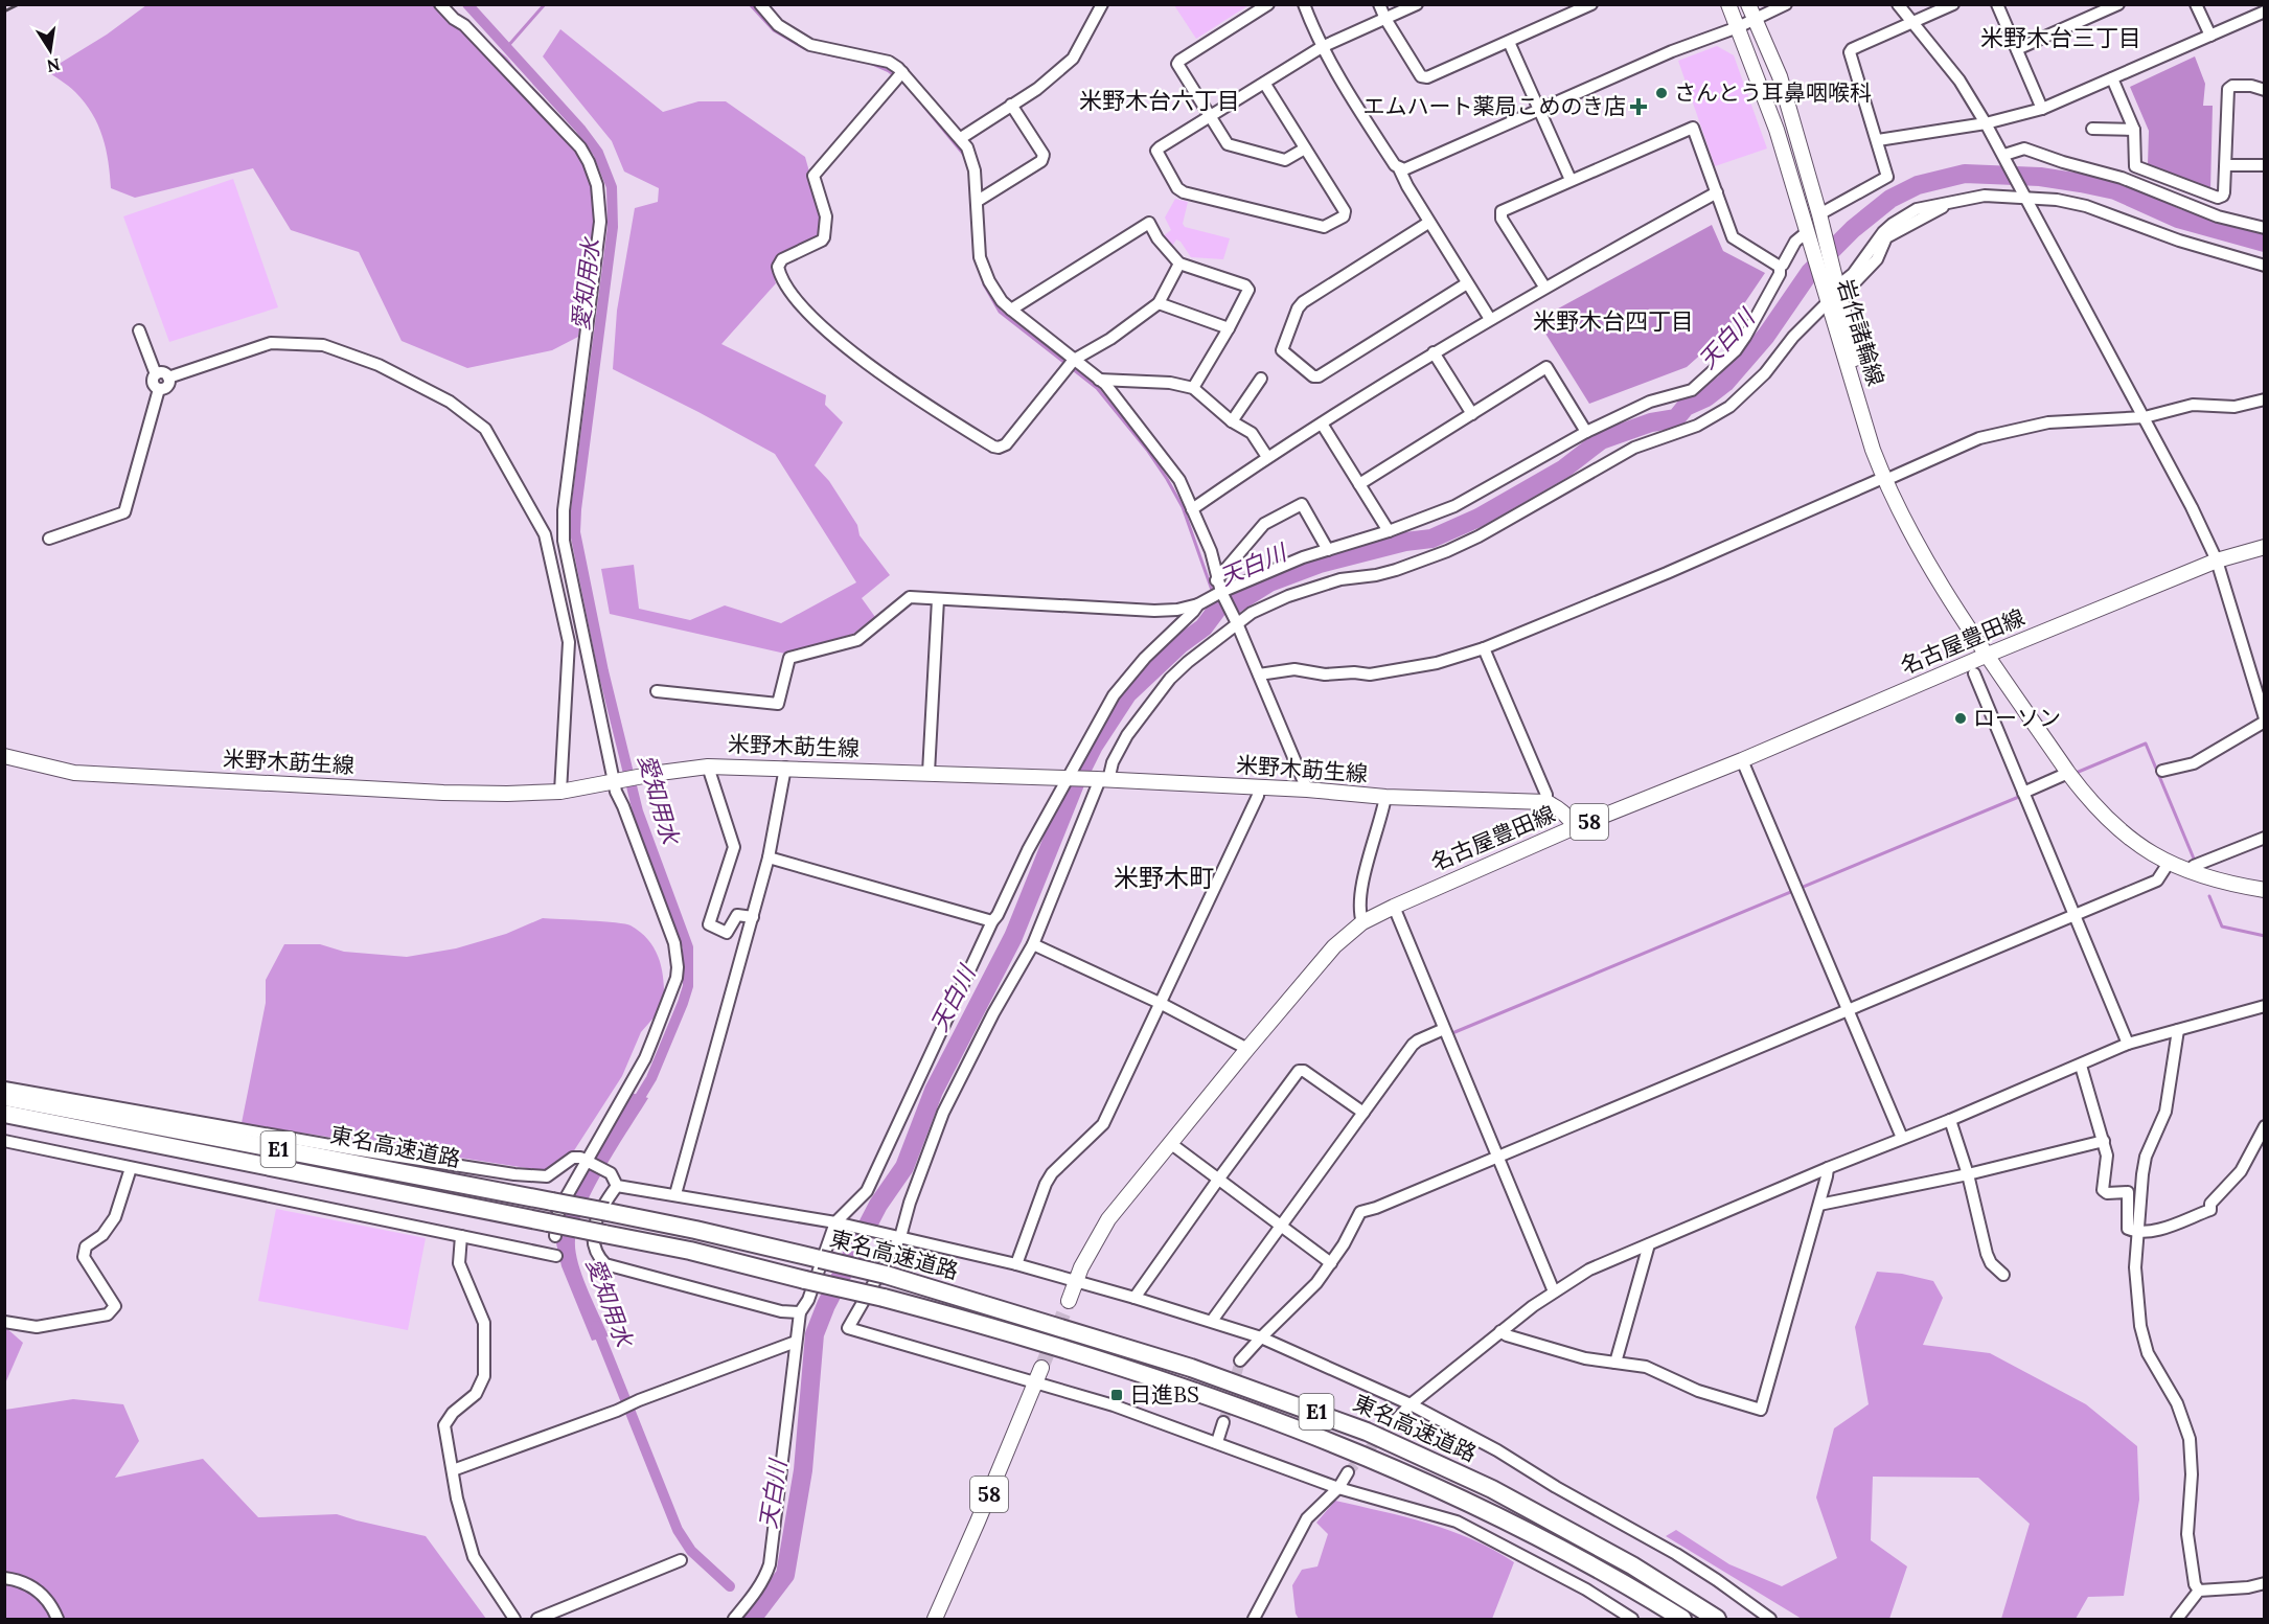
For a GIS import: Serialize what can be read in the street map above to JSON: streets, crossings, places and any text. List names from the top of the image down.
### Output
{
  "streets": {
    "highway": ["東名高速道路", "E1"],
    "main road": [
      "岩作諸輪線",
      "名古屋豊田線",
      "米野木莇生線",
      "58"
    ]
  },
  "crossings": [
    ["岩作諸輪線", "名古屋豊田線"]
  ],
  "districts": [
    "米野木台三丁目",
    "米野木台六丁目",
    "米野木台四丁目",
    "米野木町"
  ],
  "water": ["愛知用水", "天白川"],
  "places": {
    "other": ["さんとう耳鼻咽喉科", "ローソン"],
    "health": ["エムハート薬局こめのき店"],
    "transit": ["日進BS"]
  },
  "north": "bottom"
}
